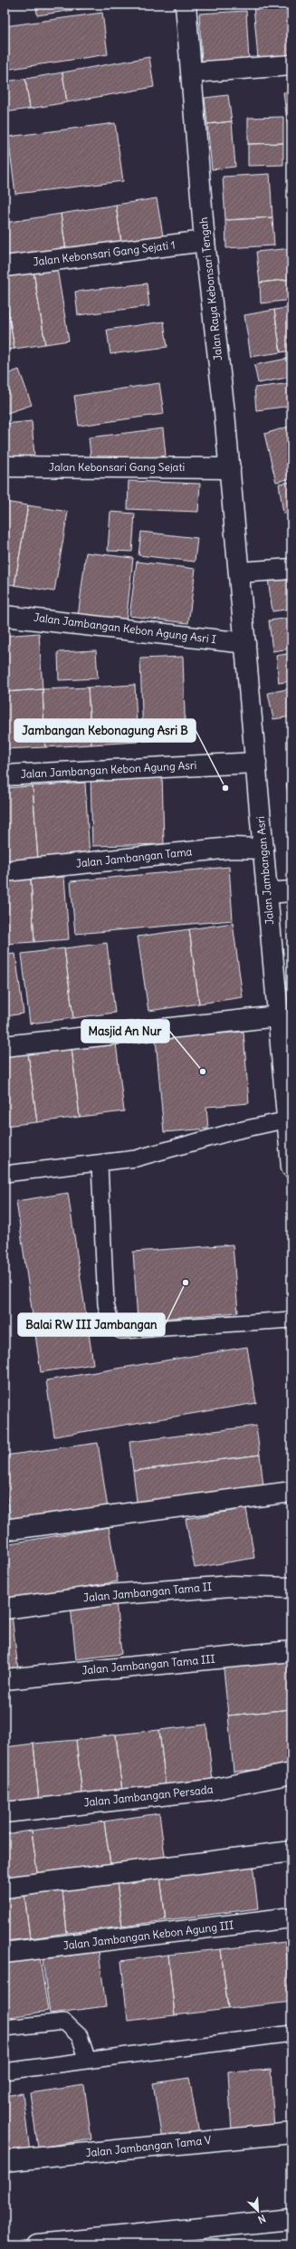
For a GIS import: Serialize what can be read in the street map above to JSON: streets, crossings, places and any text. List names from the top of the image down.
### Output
{
  "streets": {
    "street": [
      "Jalan Kebonsari Gang Sejati 1",
      "Jalan Raya Kebonsari Tengah",
      "Jalan Kebonsari Gang Sejati",
      "Jalan Jambangan Kebon Agung Asri I",
      "Jalan Jambangan Kebon Agung Asri",
      "Jalan Jambangan Tama",
      "Jalan Jambangan Asri",
      "Jalan Jambangan Tama II",
      "Jalan Jambangan Tama III",
      "Jalan Jambangan Persada",
      "Jalan Jambangan Kebon Agung III",
      "Jalan Jambangan Tama V"
    ]
  },
  "crossings": [
    ["Jalan Kebonsari Gang Sejati 1", "Jalan Raya Kebonsari Tengah"],
    ["Jalan Raya Kebonsari Tengah", "Jalan Kebonsari Gang Sejati"],
    ["Jalan Raya Kebonsari Tengah", "Jalan Jambangan Asri"],
    ["Jalan Jambangan Kebon Agung Asri I", "Jalan Jambangan Asri"],
    ["Jalan Jambangan Kebon Agung Asri", "Jalan Jambangan Asri"],
    ["Jalan Jambangan Tama", "Jalan Jambangan Asri"]
  ],
  "places": ["Jambangan Kebonagung Asri B", "Masjid An Nur", "Balai RW III Jambangan"],
  "north": "bottom right"
}
